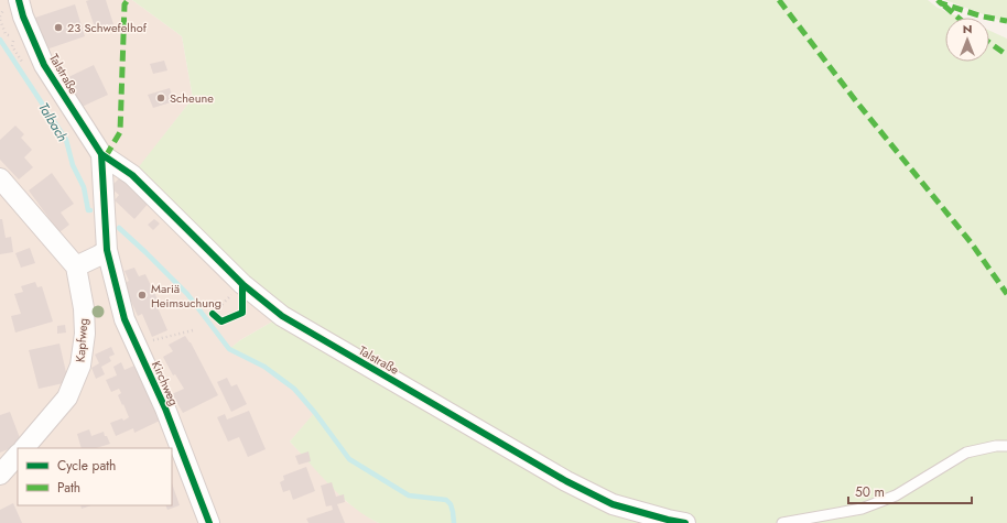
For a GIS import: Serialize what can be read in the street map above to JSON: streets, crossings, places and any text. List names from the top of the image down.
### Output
{
  "streets": {
    "street": ["Talstraße", "Kapfweg", "Kirchweg"]
  },
  "crossings": [
    ["Talstraße", "Kapfweg"],
    ["Talstraße", "Kirchweg"],
    ["Kapfweg", "Kirchweg"]
  ],
  "water": ["Talbach"],
  "places": ["23 Schwefelhof", "Scheune", "Mariä Heimsuchung"],
  "legend": ["Cycle path", "Path"],
  "scale_bar": "50 m",
  "north": "top"
}
